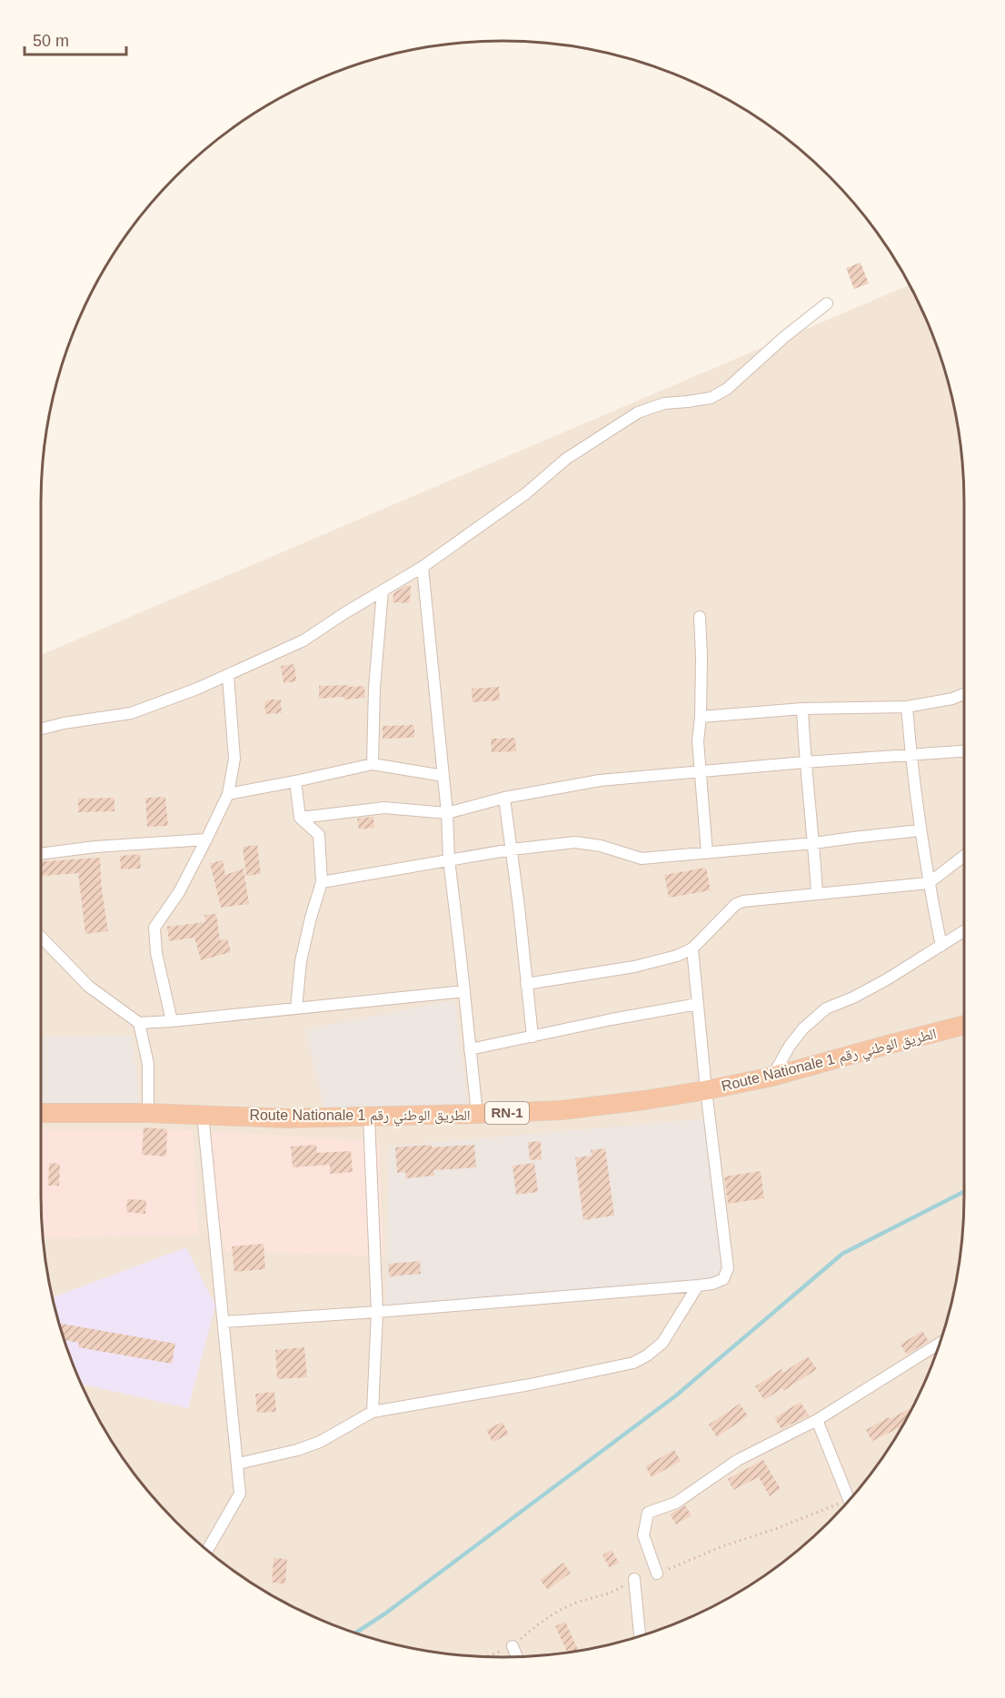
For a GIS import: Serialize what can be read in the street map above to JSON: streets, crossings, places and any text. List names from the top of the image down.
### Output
{
  "streets": {
    "highway": ["Route Nationale الطريق الوطني رقم 1", "RN-1"]
  },
  "scale_bar": "50 m"
}
